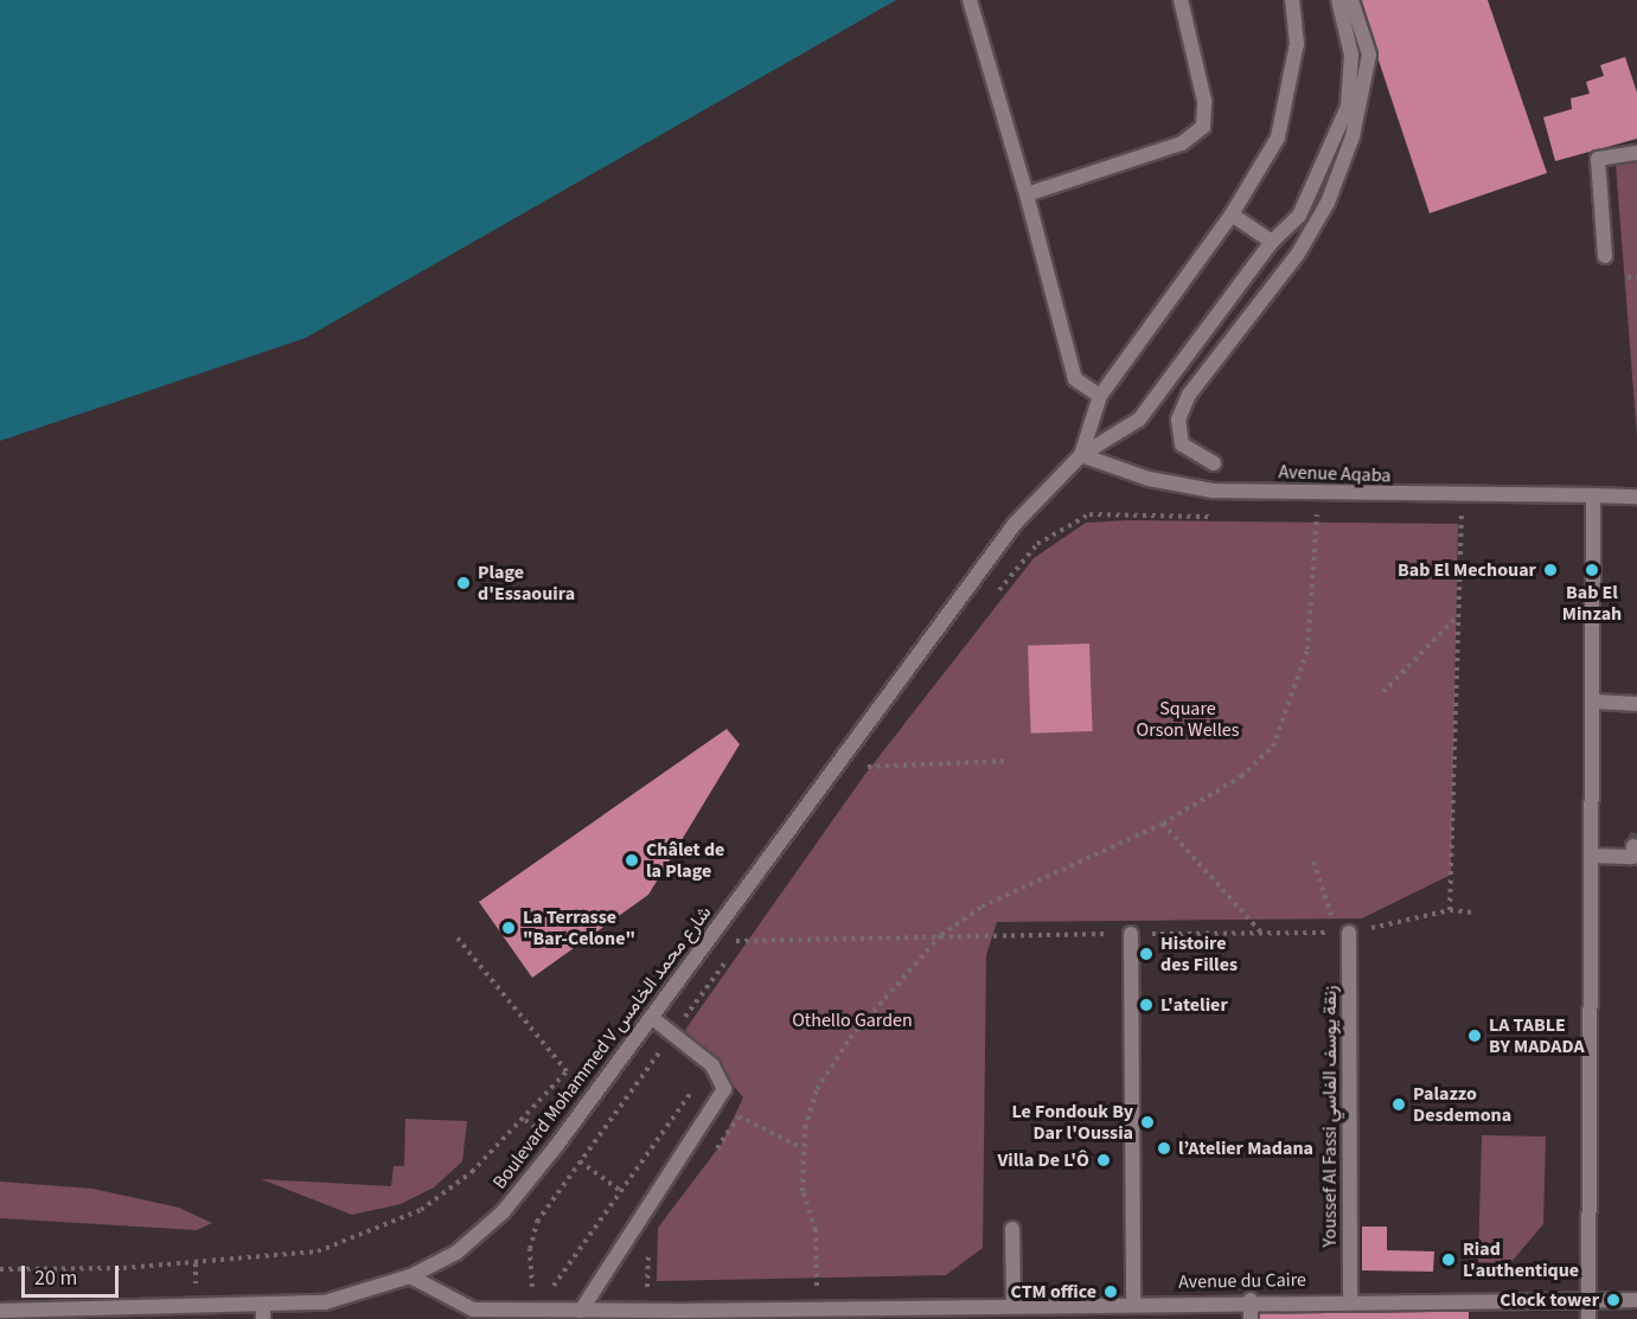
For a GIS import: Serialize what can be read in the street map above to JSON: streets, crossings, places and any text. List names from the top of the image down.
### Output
{
  "streets": {
    "street": [
      "Avenue Aqaba",
      "Boulevard Mohammed V شارع محمد الخامس",
      "Youssef Al Fassi زنقة يوسف الفاسي",
      "Avenue du Caire"
    ]
  },
  "crossings": [
    ["Avenue Aqaba", "Boulevard Mohammed V شارع محمد الخامس"],
    ["Boulevard Mohammed V شارع محمد الخامس", "Avenue du Caire"],
    ["Youssef Al Fassi زنقة يوسف الفاسي", "Avenue du Caire"]
  ],
  "parks": ["Square Orson Welles", "Othello Garden"],
  "places": [
    "Bab El Mechouar",
    "Bab El Minzah",
    "Plage d'Essaouira",
    "Châlet de la Plage",
    "La Terrasse \"Bar-Celone\"",
    "Histoire des Filles",
    "L'atelier",
    "LA TABLE BY MADADA",
    "Palazzo Desdemona",
    "Le Fondouk By Dar l'Oussia",
    "l’Atelier Madana",
    "Villa De L'Ô",
    "Riad L'authentique",
    "CTM office",
    "Clock tower"
  ],
  "scale_bar": "20 m"
}
